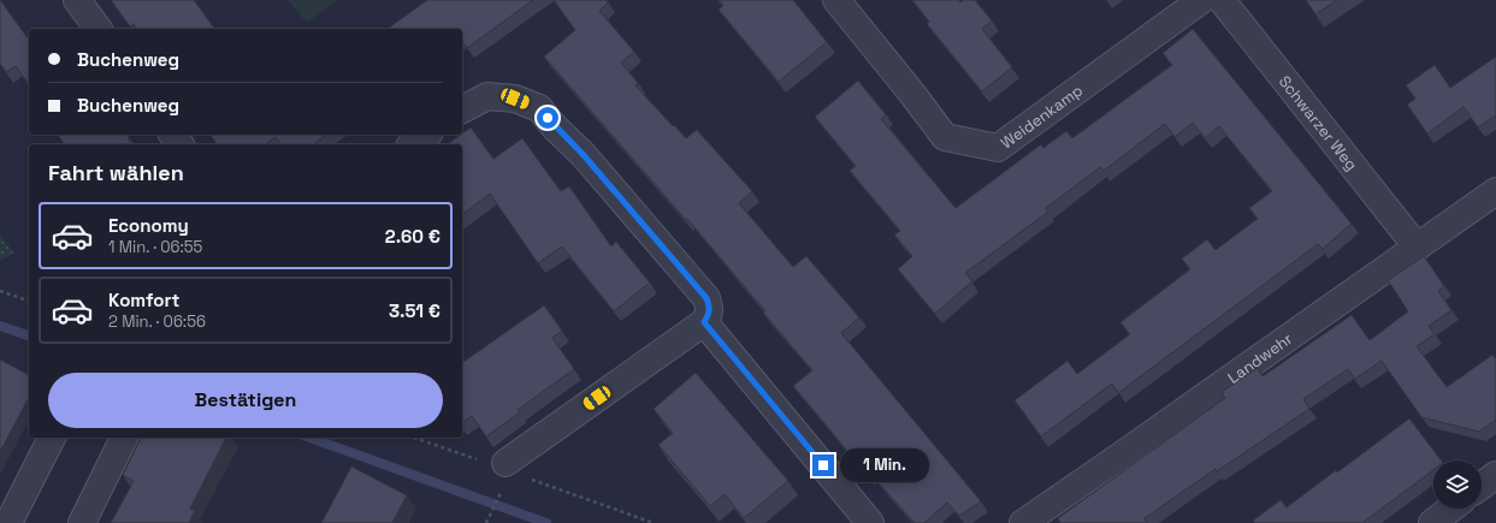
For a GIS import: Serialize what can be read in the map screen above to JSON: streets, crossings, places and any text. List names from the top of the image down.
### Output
{
  "streets": {
    "street": ["Weidenkamp", "Schwarzer Weg", "Landwehr"]
  },
  "crossings": [
    ["Schwarzer Weg", "Landwehr"]
  ],
  "page": {
    "banner": ["Buchenweg", "Buchenweg"],
    "heading": "Fahrt wählen",
    "list": [
      {
        "name": "Economy",
        "note": "1 Min. · 06:55",
        "value": "2.60 €"
      },
      {
        "name": "Komfort",
        "note": "2 Min. · 06:56",
        "value": "3.51 €"
      }
    ],
    "buttons": "Bestätigen",
    "bubble": "1 Min."
  }
}
